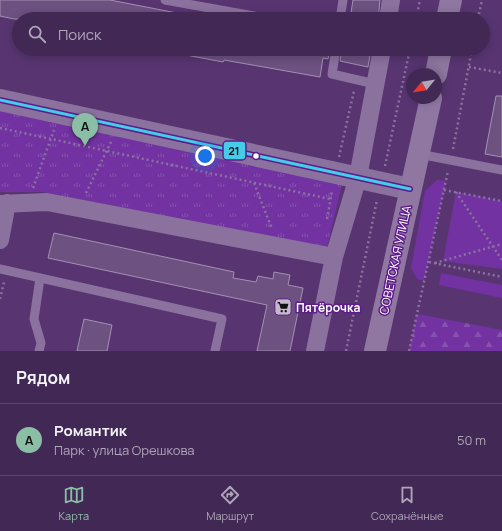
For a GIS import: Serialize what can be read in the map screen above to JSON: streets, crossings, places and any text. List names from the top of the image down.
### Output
{
  "streets": {
    "main road": ["СОВЕТСКАЯ УЛИЦА"]
  },
  "places": {
    "supermarket": ["Пятёрочка"]
  },
  "lines": ["transit line 21"],
  "north": "bottom left",
  "page": {
    "search": "Поиск",
    "pins": "A",
    "heading": "Рядом",
    "list": [
      {
        "mark": "A",
        "name": "Романтик",
        "note": "Парк · улица Орешкова",
        "value": "50 m"
      }
    ],
    "nav": ["Карта", "Маршрут", "Сохранённые"]
  }
}
